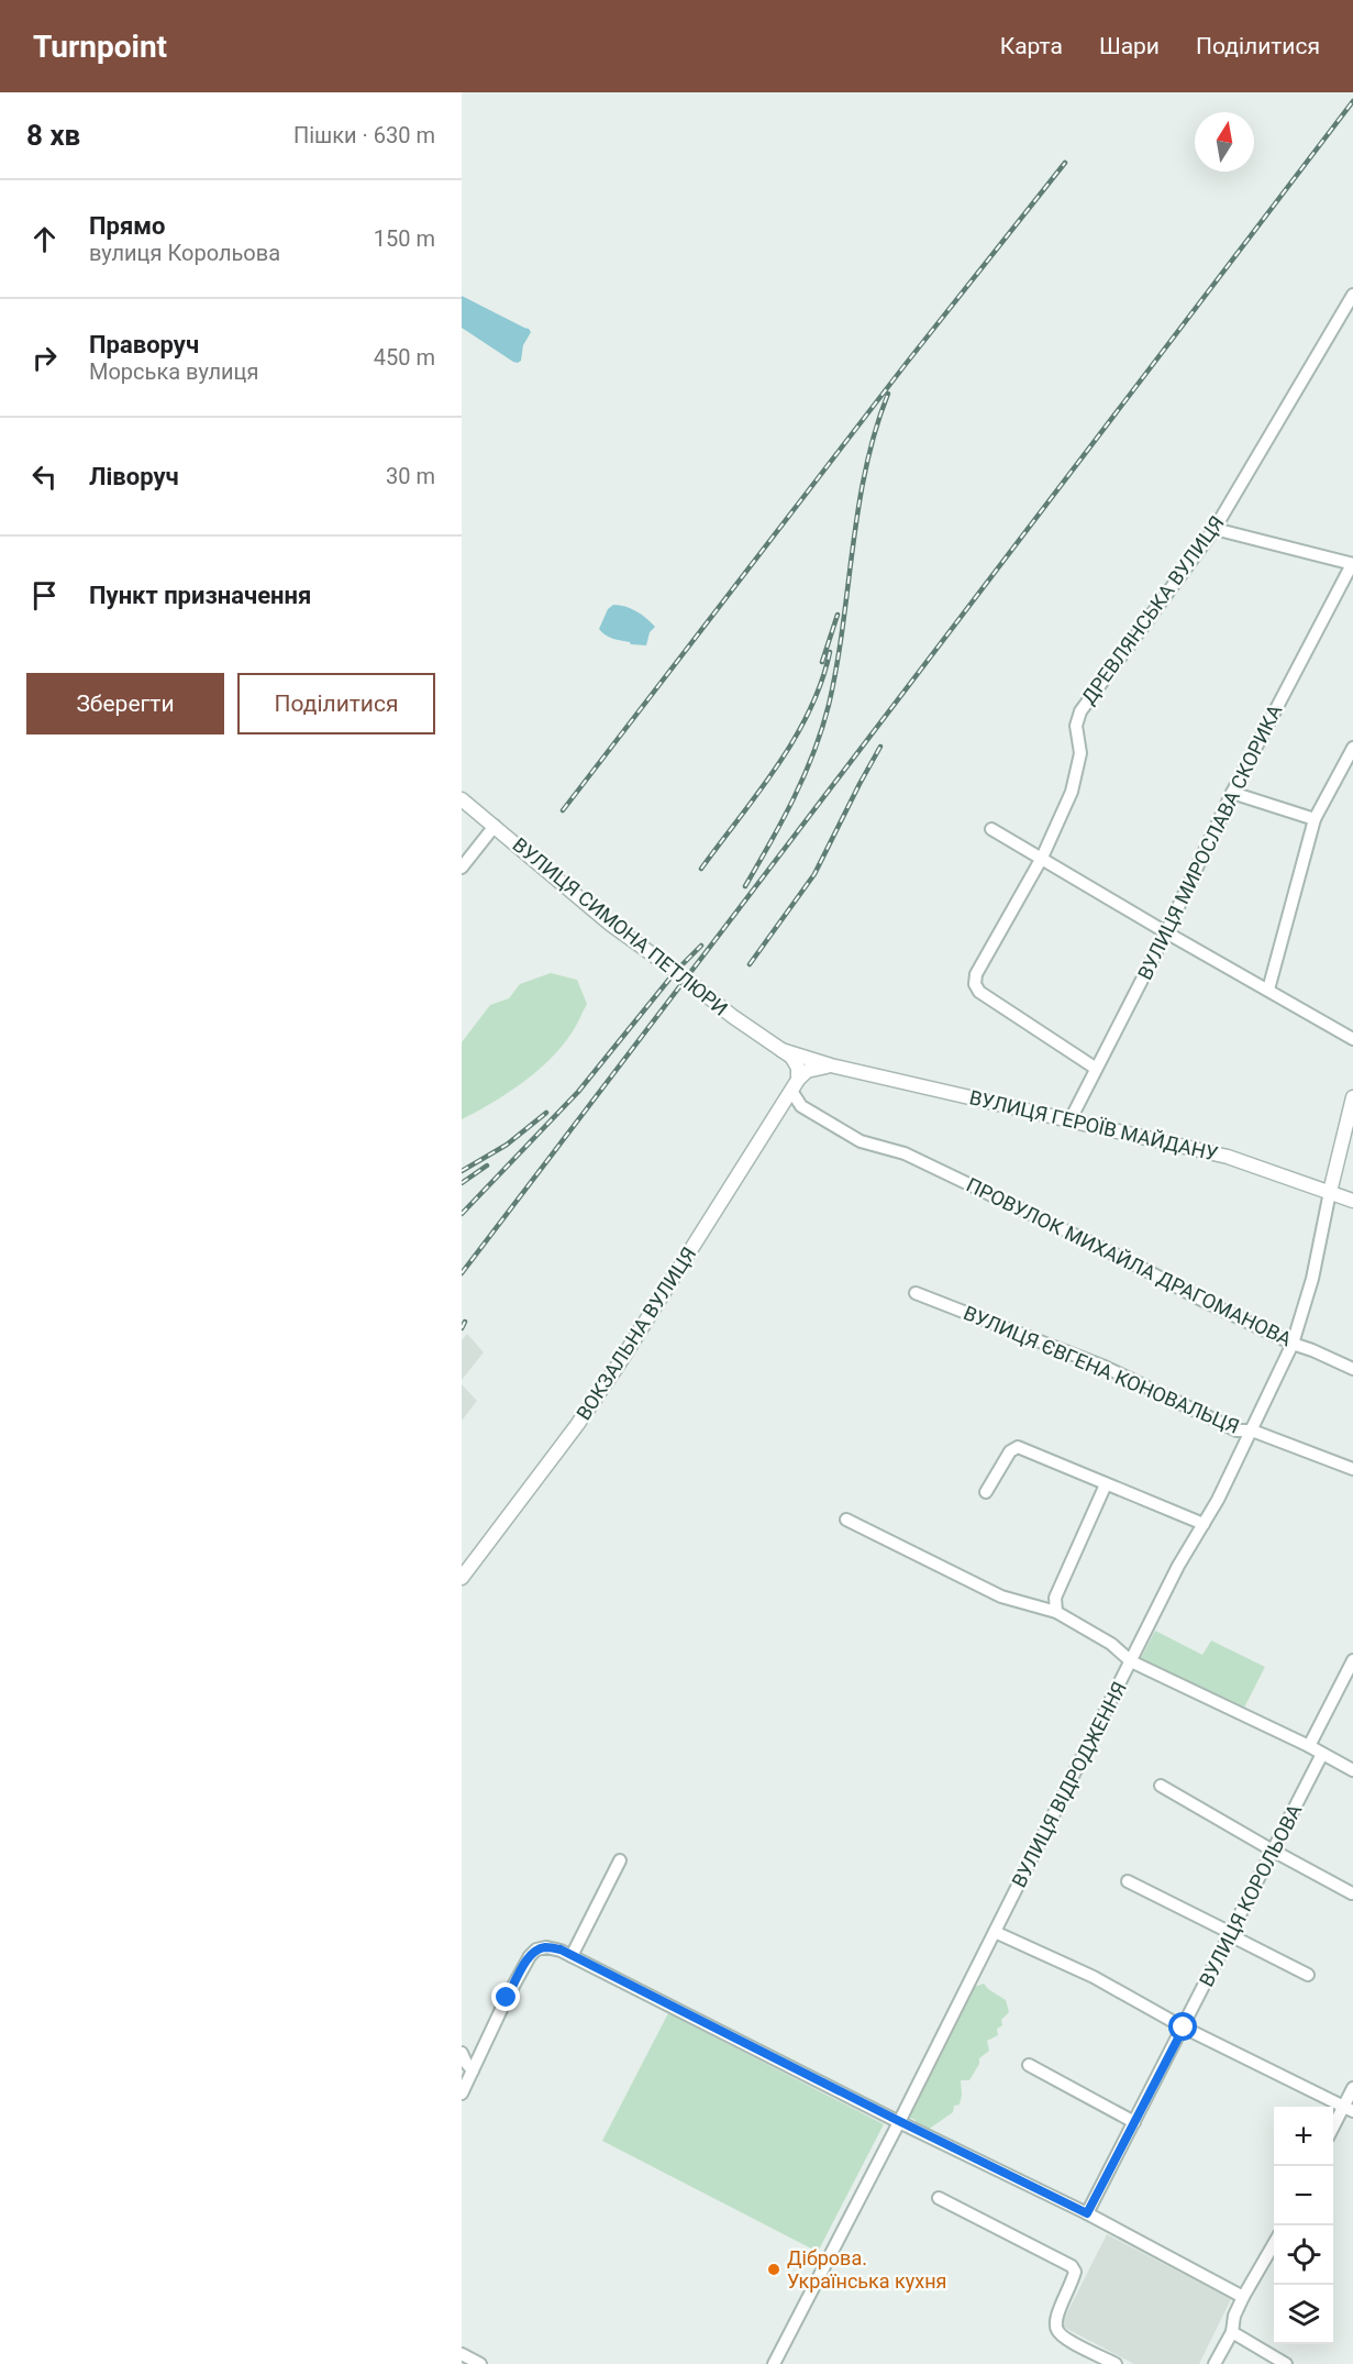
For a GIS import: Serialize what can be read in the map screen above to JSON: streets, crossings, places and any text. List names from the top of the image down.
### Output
{
  "streets": {
    "street": [
      "ДРЕВЛЯНСЬКА ВУЛИЦЯ",
      "ВУЛИЦЯ МИРОСЛАВА СКОРИКА",
      "ВУЛИЦЯ СИМОНА ПЕТЛЮРИ",
      "ВУЛИЦЯ ГЕРОЇВ МАЙДАНУ",
      "ПРОВУЛОК МИХАЙЛА ДРАГОМАНОВА",
      "ВОКЗАЛЬНА ВУЛИЦЯ",
      "ВУЛИЦЯ ЄВГЕНА КОНОВАЛЬЦЯ",
      "ВУЛИЦЯ ВІДРОДЖЕННЯ",
      "ВУЛИЦЯ КОРОЛЬОВА"
    ]
  },
  "crossings": [
    ["ДРЕВЛЯНСЬКА ВУЛИЦЯ", "ВУЛИЦЯ МИРОСЛАВА СКОРИКА"],
    ["ВУЛИЦЯ МИРОСЛАВА СКОРИКА", "ВУЛИЦЯ ГЕРОЇВ МАЙДАНУ"],
    ["ВУЛИЦЯ СИМОНА ПЕТЛЮРИ", "ВУЛИЦЯ ГЕРОЇВ МАЙДАНУ"],
    ["ВУЛИЦЯ ГЕРОЇВ МАЙДАНУ", "ВУЛИЦЯ ВІДРОДЖЕННЯ"],
    ["ПРОВУЛОК МИХАЙЛА ДРАГОМАНОВА", "ВОКЗАЛЬНА ВУЛИЦЯ"],
    ["ПРОВУЛОК МИХАЙЛА ДРАГОМАНОВА", "ВУЛИЦЯ ВІДРОДЖЕННЯ"],
    ["ВУЛИЦЯ ЄВГЕНА КОНОВАЛЬЦЯ", "ВУЛИЦЯ ВІДРОДЖЕННЯ"]
  ],
  "places": ["Діброва. Українська кухня"],
  "north": "top",
  "page": {
    "header": "Turnpoint",
    "nav": ["Карта", "Шари", "Поділитися"],
    "heading": ["8 хв", "Пішки · 630 m"],
    "list": [
      ["Прямо", "вулиця Корольова", "150 m"],
      ["Праворуч", "Морська вулиця", "450 m"],
      ["Ліворуч", "30 m"],
      "Пункт призначення"
    ],
    "buttons": ["Зберегти", "Поділитися"],
    "map_buttons": ["+", "−"]
  }
}
